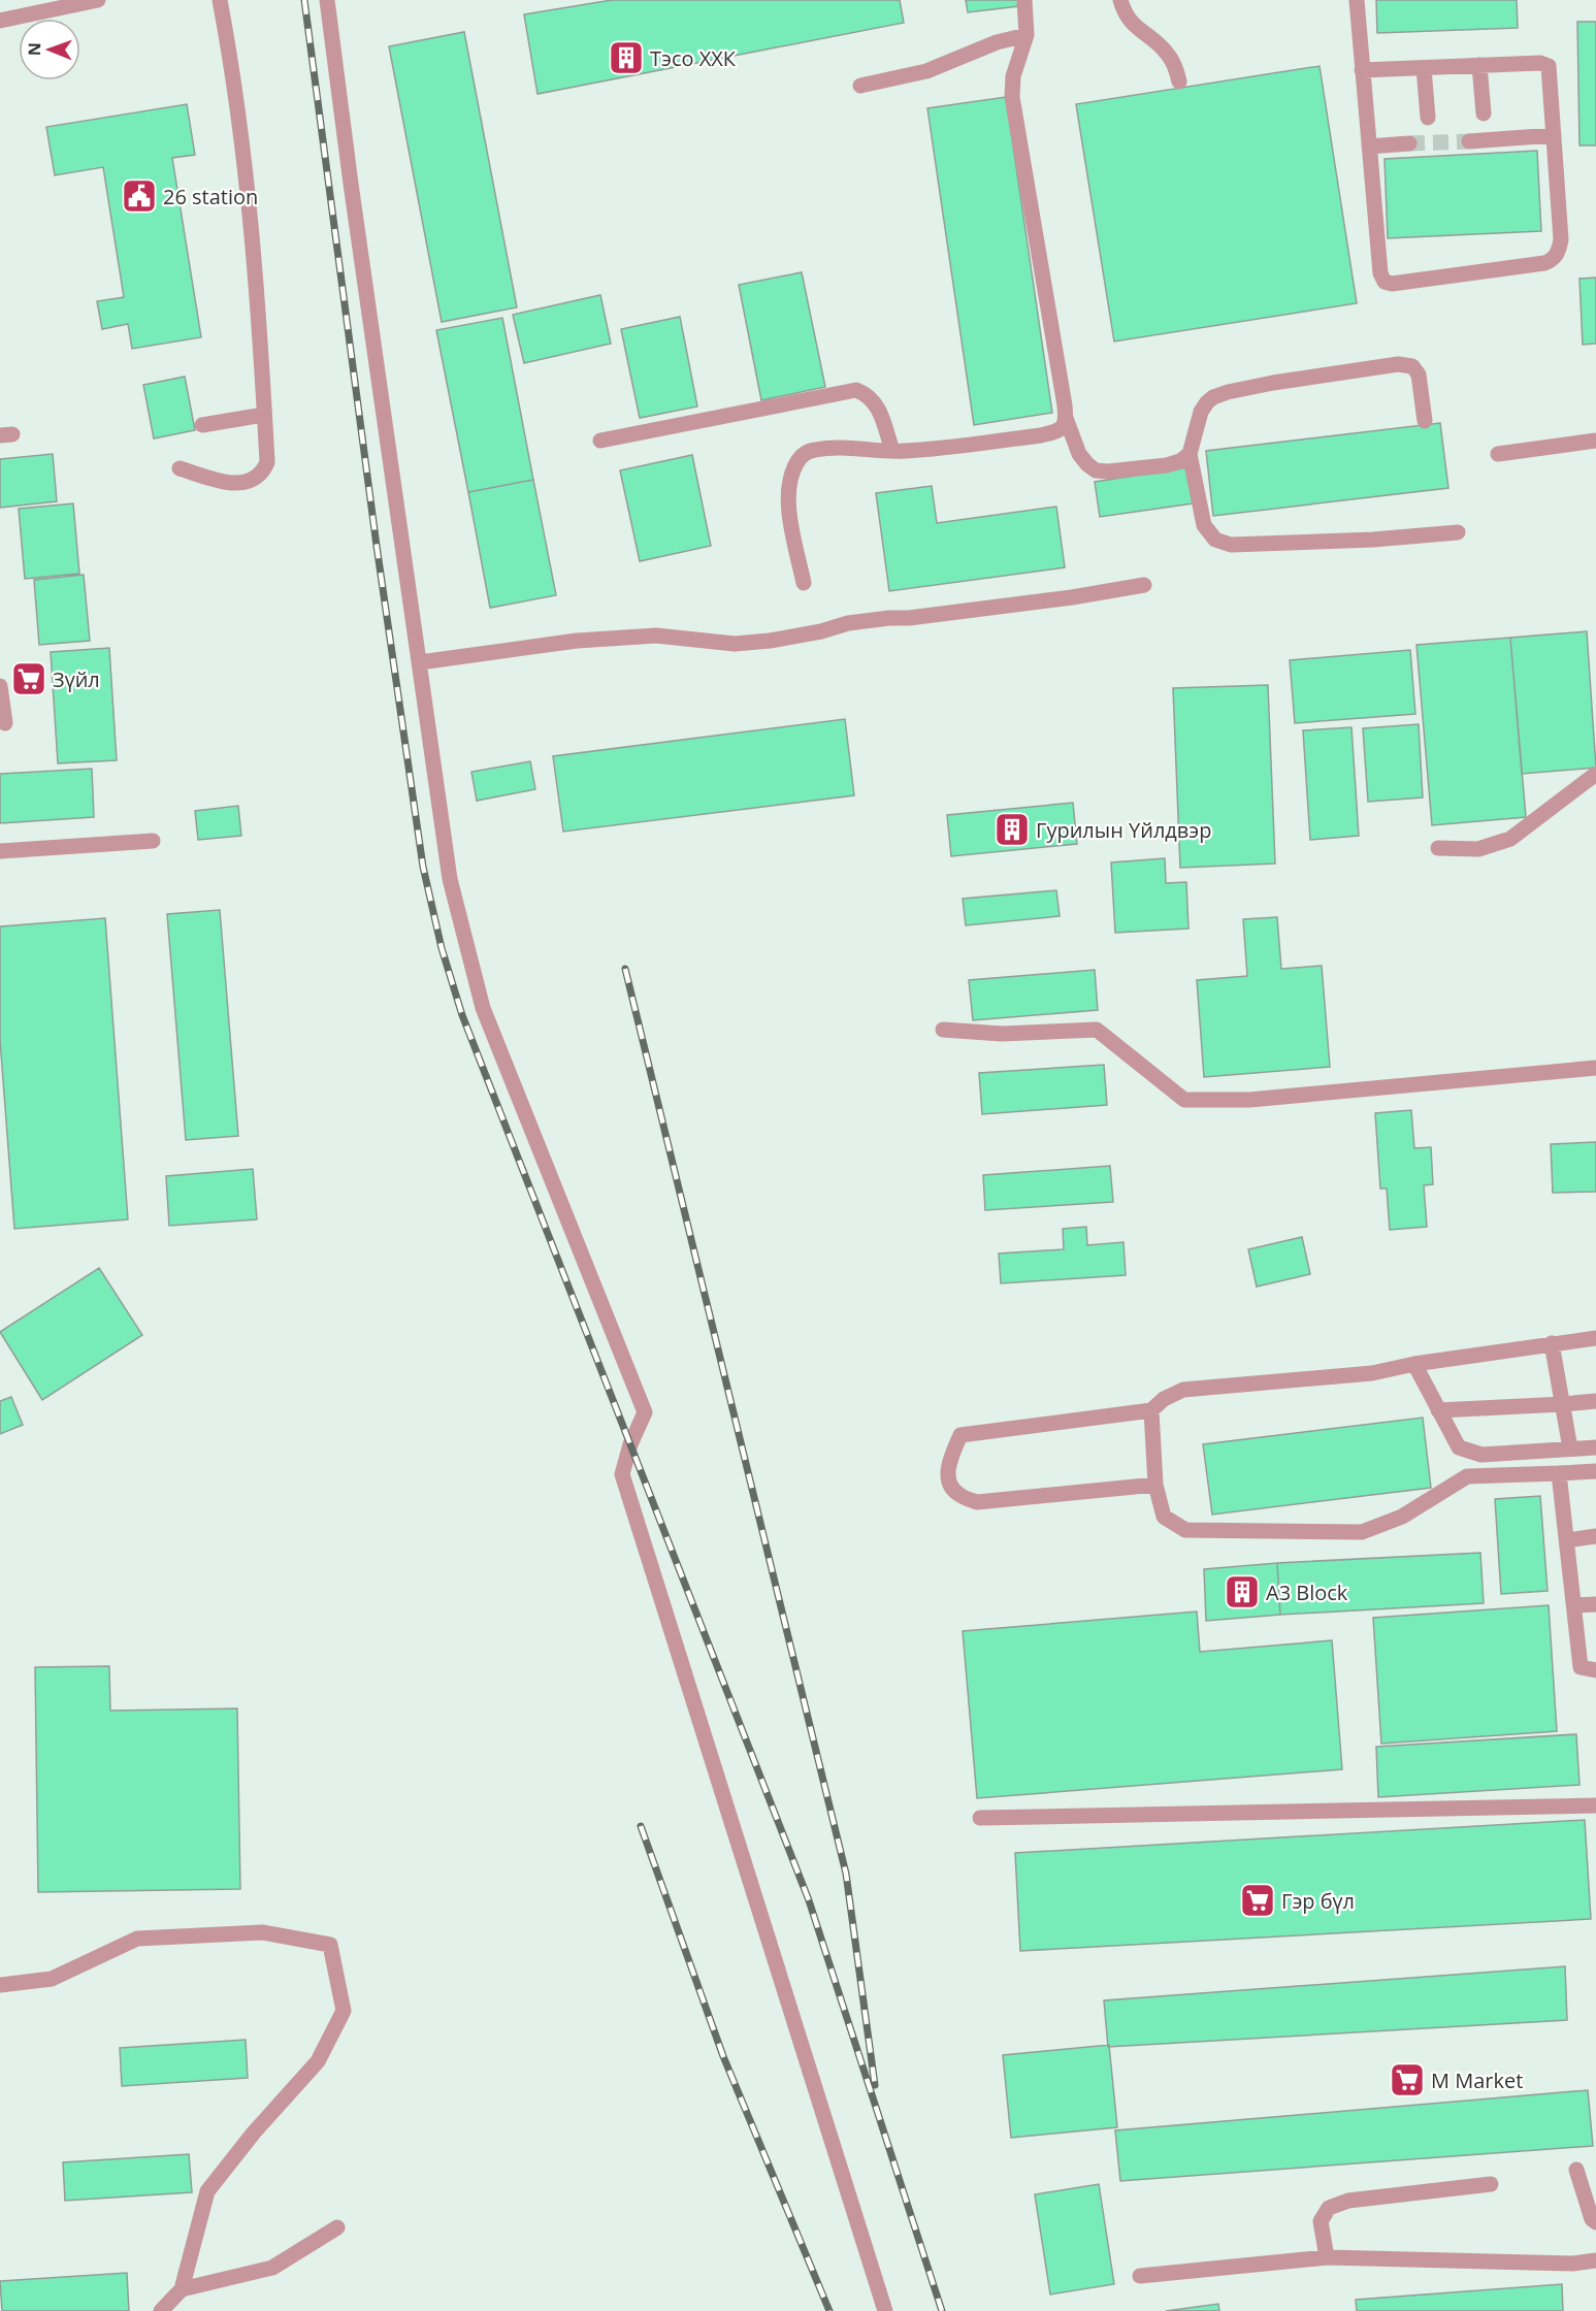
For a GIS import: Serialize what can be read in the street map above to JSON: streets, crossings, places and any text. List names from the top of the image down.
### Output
{
  "places": {
    "building": ["Тэсо ХХК", "Гурилын Үйлдвэр", "A3 Block"],
    "public building": ["26 station"],
    "supermarket": ["Зүйл", "Гэр бүл", "М Market"]
  },
  "north": "left"
}
